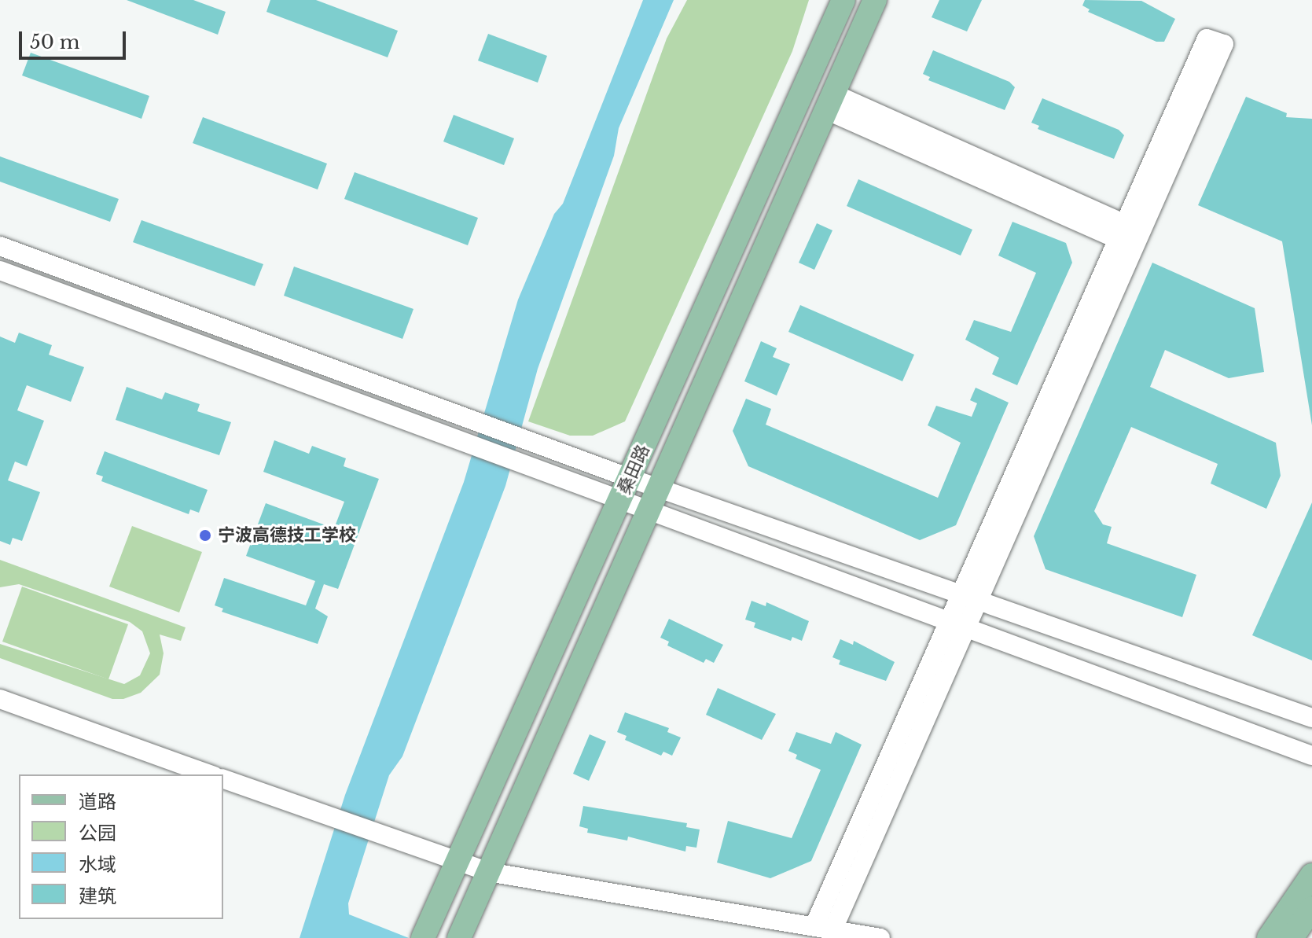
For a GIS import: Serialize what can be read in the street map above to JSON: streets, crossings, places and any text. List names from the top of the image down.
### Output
{
  "streets": {
    "main road": ["桑田路"]
  },
  "places": ["宁波高德技工学校"],
  "legend": [
    "道路",
    "公园",
    "水域",
    "建筑"
  ],
  "scale_bar": "50 m"
}
